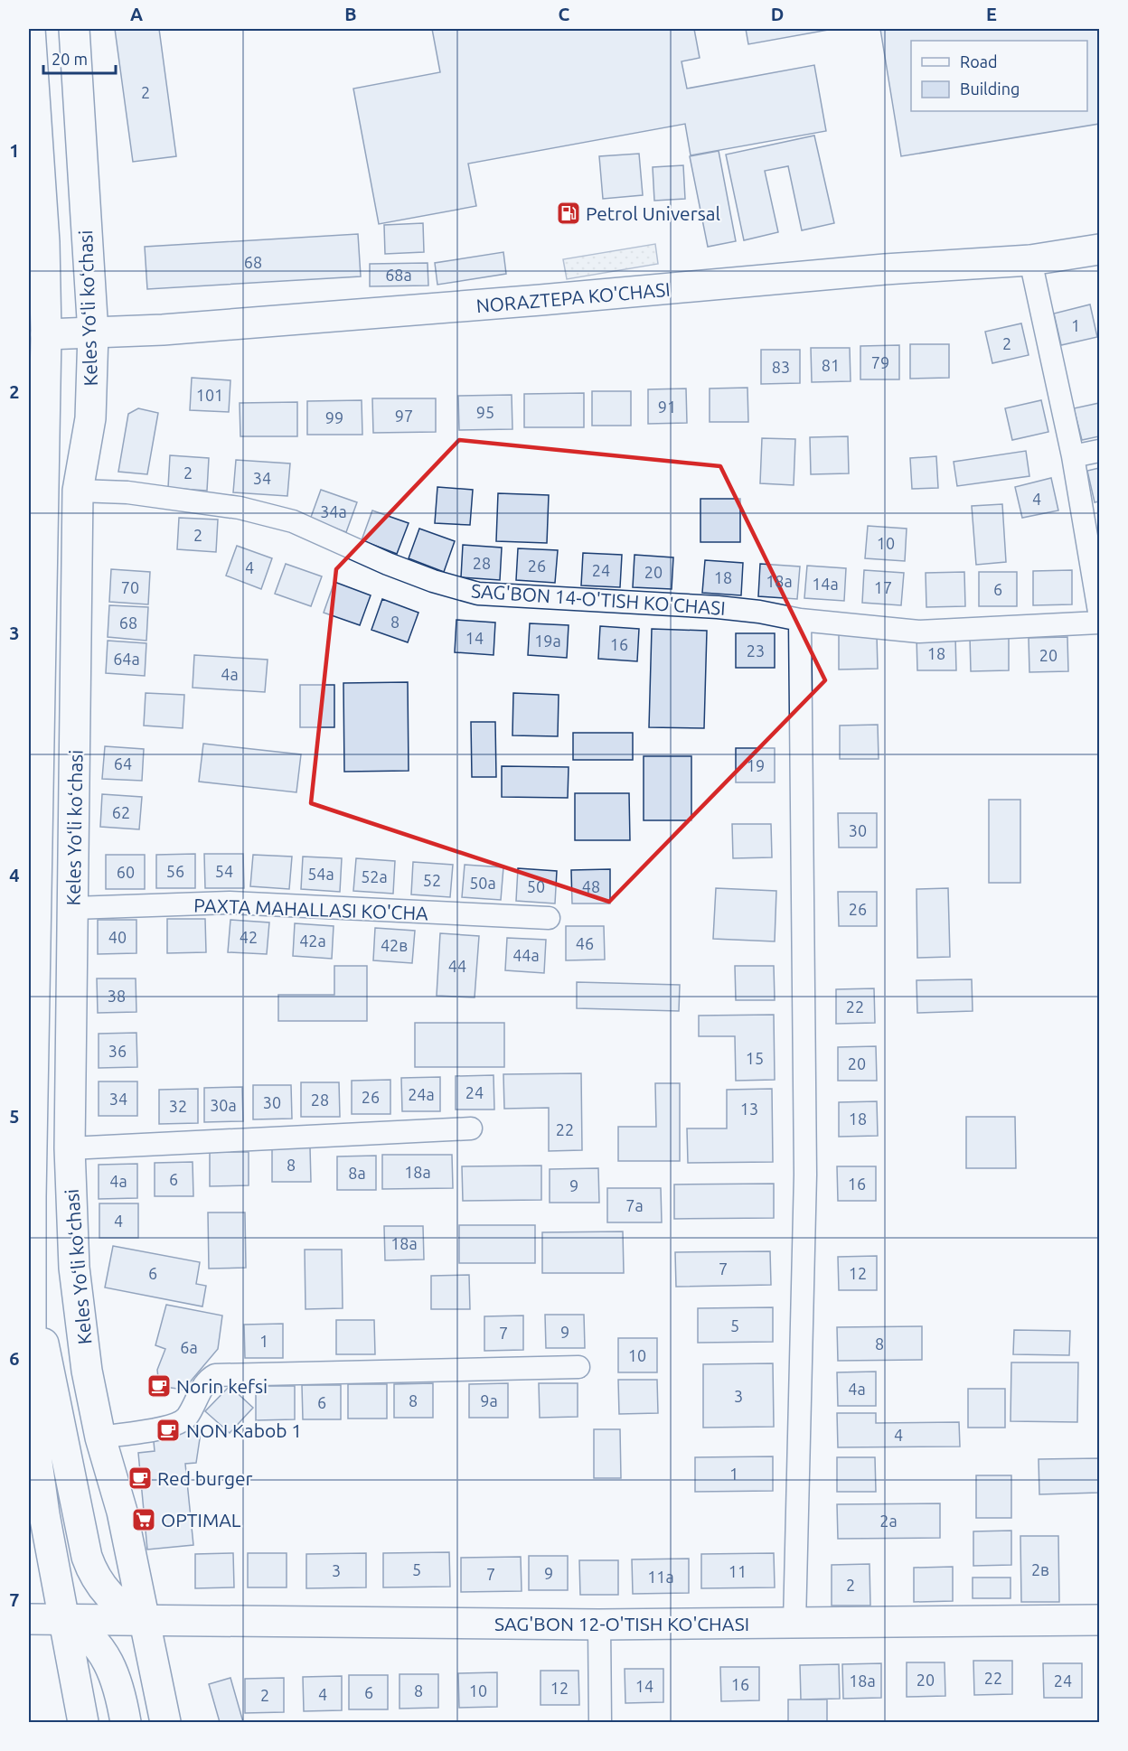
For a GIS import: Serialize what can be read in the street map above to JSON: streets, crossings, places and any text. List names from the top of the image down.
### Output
{
  "streets": {
    "main road": ["NORAZTEPA KO'CHASI", "Keles Yoʻli koʻchasi", "SAG'BON 12-O'TISH KO'CHASI"],
    "street": ["SAG'BON 14-O'TISH KO'CHASI", "PAXTA MAHALLASI KO'CHA"]
  },
  "crossings": [
    ["NORAZTEPA KO'CHASI", "Keles Yoʻli koʻchasi"],
    ["Keles Yoʻli koʻchasi", "SAG'BON 14-O'TISH KO'CHASI"],
    ["Keles Yoʻli koʻchasi", "PAXTA MAHALLASI KO'CHA"],
    ["Keles Yoʻli koʻchasi", "SAG'BON 12-O'TISH KO'CHASI"]
  ],
  "places": {
    "fuel station": ["Petrol Universal"],
    "cafe": ["Norin kefsi", "NON Kabob 1", "Red burger"],
    "supermarket": ["OPTIMAL"]
  },
  "house_numbers": [
    "2",
    "68",
    "68а",
    "1",
    "2",
    "79",
    "81",
    "83",
    "101",
    "91",
    "95",
    "97",
    "99",
    "2",
    "34",
    "4",
    "34a",
    "2",
    "10",
    "28",
    "26",
    "4",
    "24",
    "20",
    "18",
    "18a",
    "14a",
    "70",
    "17",
    "6",
    "8",
    "68",
    "14",
    "19a",
    "16",
    "23",
    "18",
    "20",
    "64a",
    "4a",
    "64",
    "19",
    "62",
    "30",
    "56",
    "54",
    "60",
    "54a",
    "52a",
    "52",
    "50a",
    "50",
    "48",
    "26",
    "40",
    "42",
    "42a",
    "46",
    "42в",
    "44a",
    "44",
    "38",
    "22",
    "36",
    "15",
    "20",
    "24",
    "24a",
    "26",
    "34",
    "28",
    "30",
    "30a",
    "32",
    "13",
    "18",
    "22",
    "8",
    "18a",
    "8a",
    "6",
    "4a",
    "16",
    "9",
    "7a",
    "4",
    "18a",
    "7",
    "6",
    "12",
    "5",
    "9",
    "7",
    "1",
    "8",
    "6a",
    "10",
    "4а",
    "3",
    "8",
    "9a",
    "6",
    "4",
    "1",
    "2a",
    "5",
    "2в",
    "3",
    "11",
    "9",
    "7",
    "11a",
    "2",
    "22",
    "20",
    "18а",
    "24",
    "16",
    "14",
    "12",
    "8",
    "10",
    "6",
    "4",
    "2"
  ],
  "legend": ["Road", "Building"],
  "scale_bar": "20 m",
  "grid": {
    "columns": [
      "A",
      "B",
      "C",
      "D",
      "E"
    ],
    "rows": [
      "1",
      "2",
      "3",
      "4",
      "5",
      "6",
      "7"
    ]
  }
}
